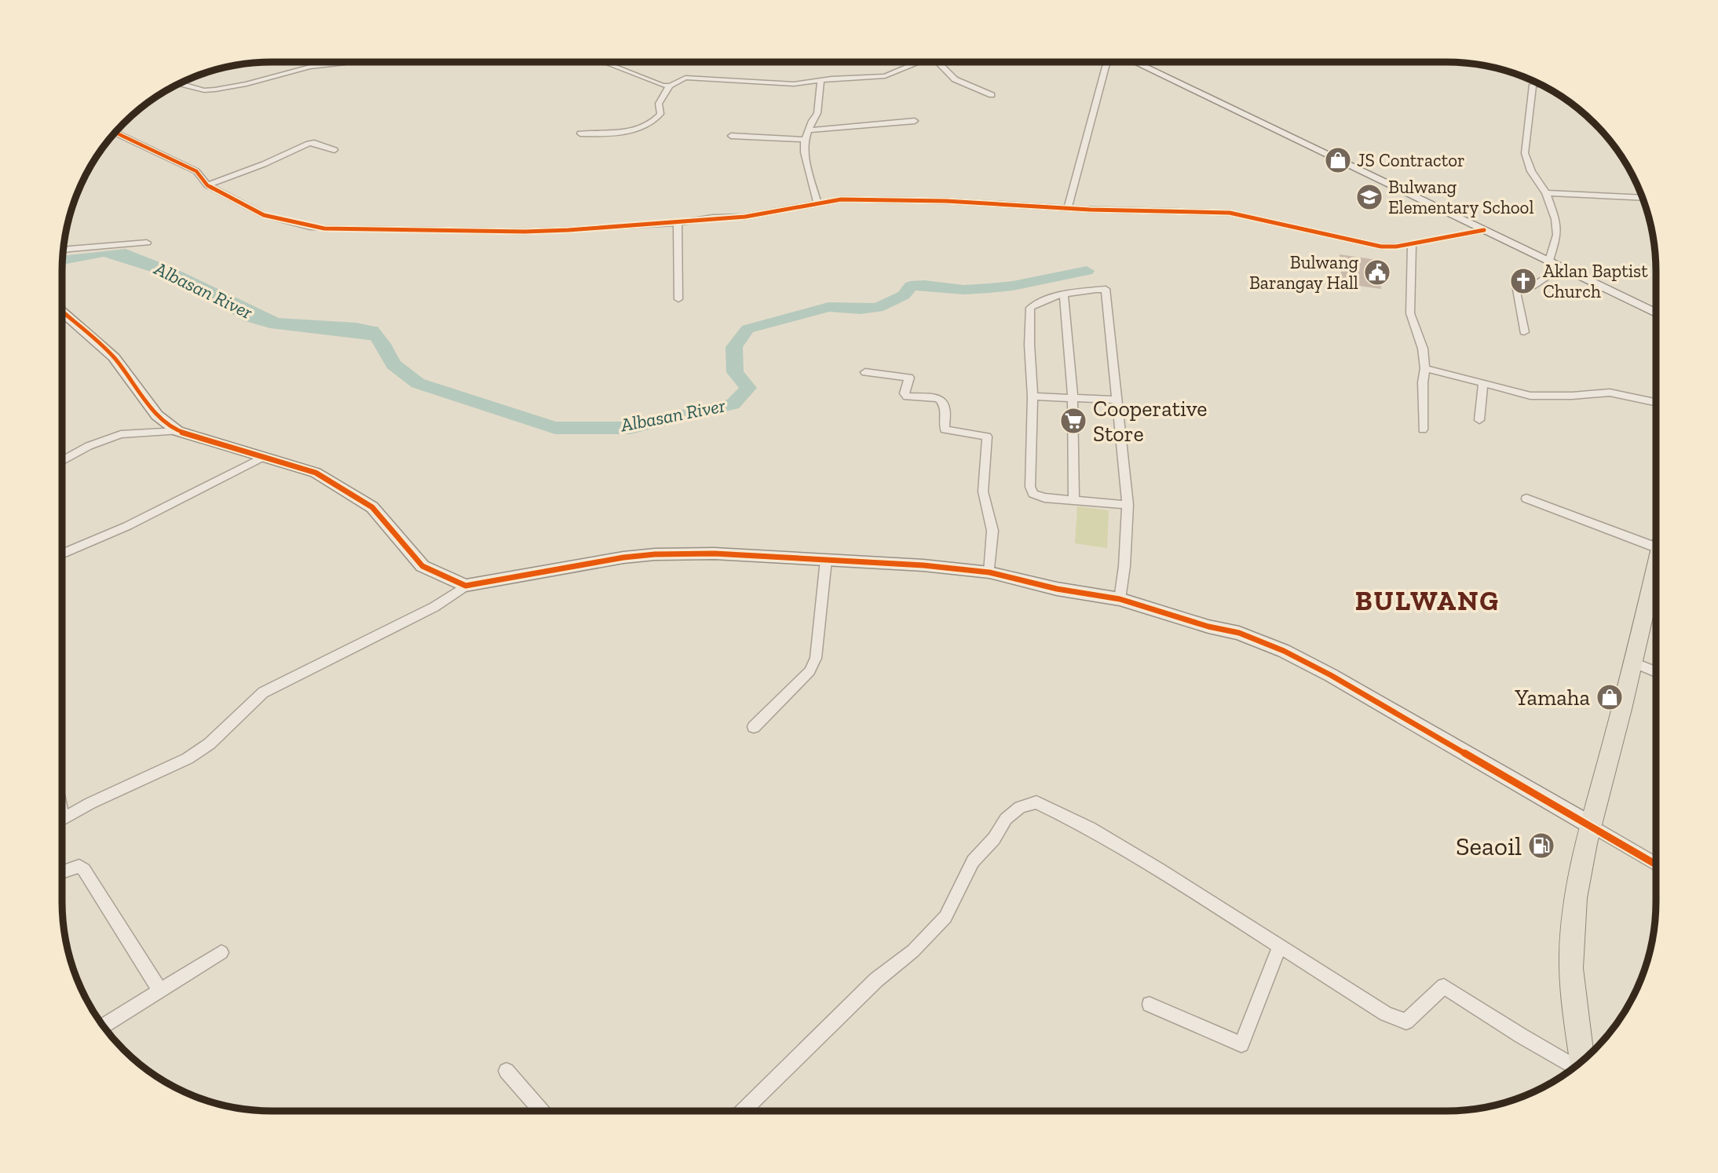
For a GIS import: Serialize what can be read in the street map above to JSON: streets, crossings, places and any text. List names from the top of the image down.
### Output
{
  "districts": ["BULWANG"],
  "water": ["Albasan River"],
  "places": {
    "shop": ["JS Contractor", "Yamaha"],
    "school or university": ["Bulwang Elementary School"],
    "public building": ["Bulwang Barangay Hall"],
    "church": ["Aklan Baptist Church"],
    "supermarket": ["Cooperative Store"],
    "fuel station": ["Seaoil"]
  }
}
